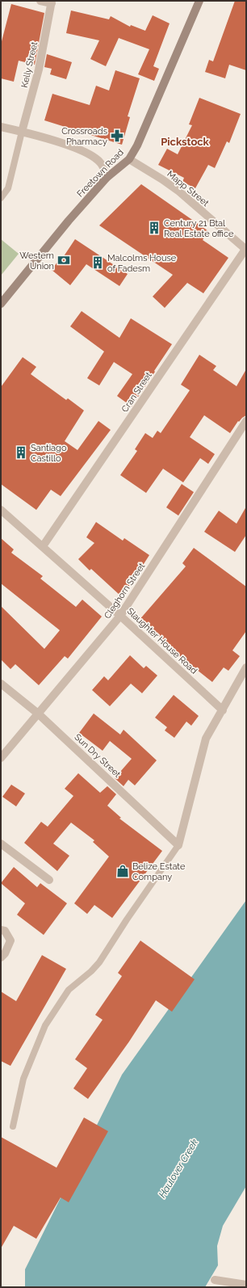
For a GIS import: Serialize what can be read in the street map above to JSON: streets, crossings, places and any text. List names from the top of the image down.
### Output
{
  "streets": {
    "main road": ["Freetown Road"],
    "street": [
      "Kelly Street",
      "Mapp Street",
      "Cran Street",
      "Cleghorn Street",
      "Slaughter House Road",
      "Sun Dry Street"
    ]
  },
  "crossings": [
    ["Freetown Road", "Mapp Street"],
    ["Mapp Street", "Cran Street"],
    ["Cran Street", "Slaughter House Road"],
    ["Cleghorn Street", "Slaughter House Road"],
    ["Cleghorn Street", "Sun Dry Street"]
  ],
  "districts": ["Pickstock"],
  "water": ["Haulover Creek"],
  "places": {
    "pharmacy": ["Crossroads Pharmacy"],
    "building": ["Century 21 Btal Real Estate office", "Malcolms House of Fadesm", "Santiago Castillo"],
    "bank": ["Western Union"],
    "shop": ["Belize Estate Company"]
  }
}
